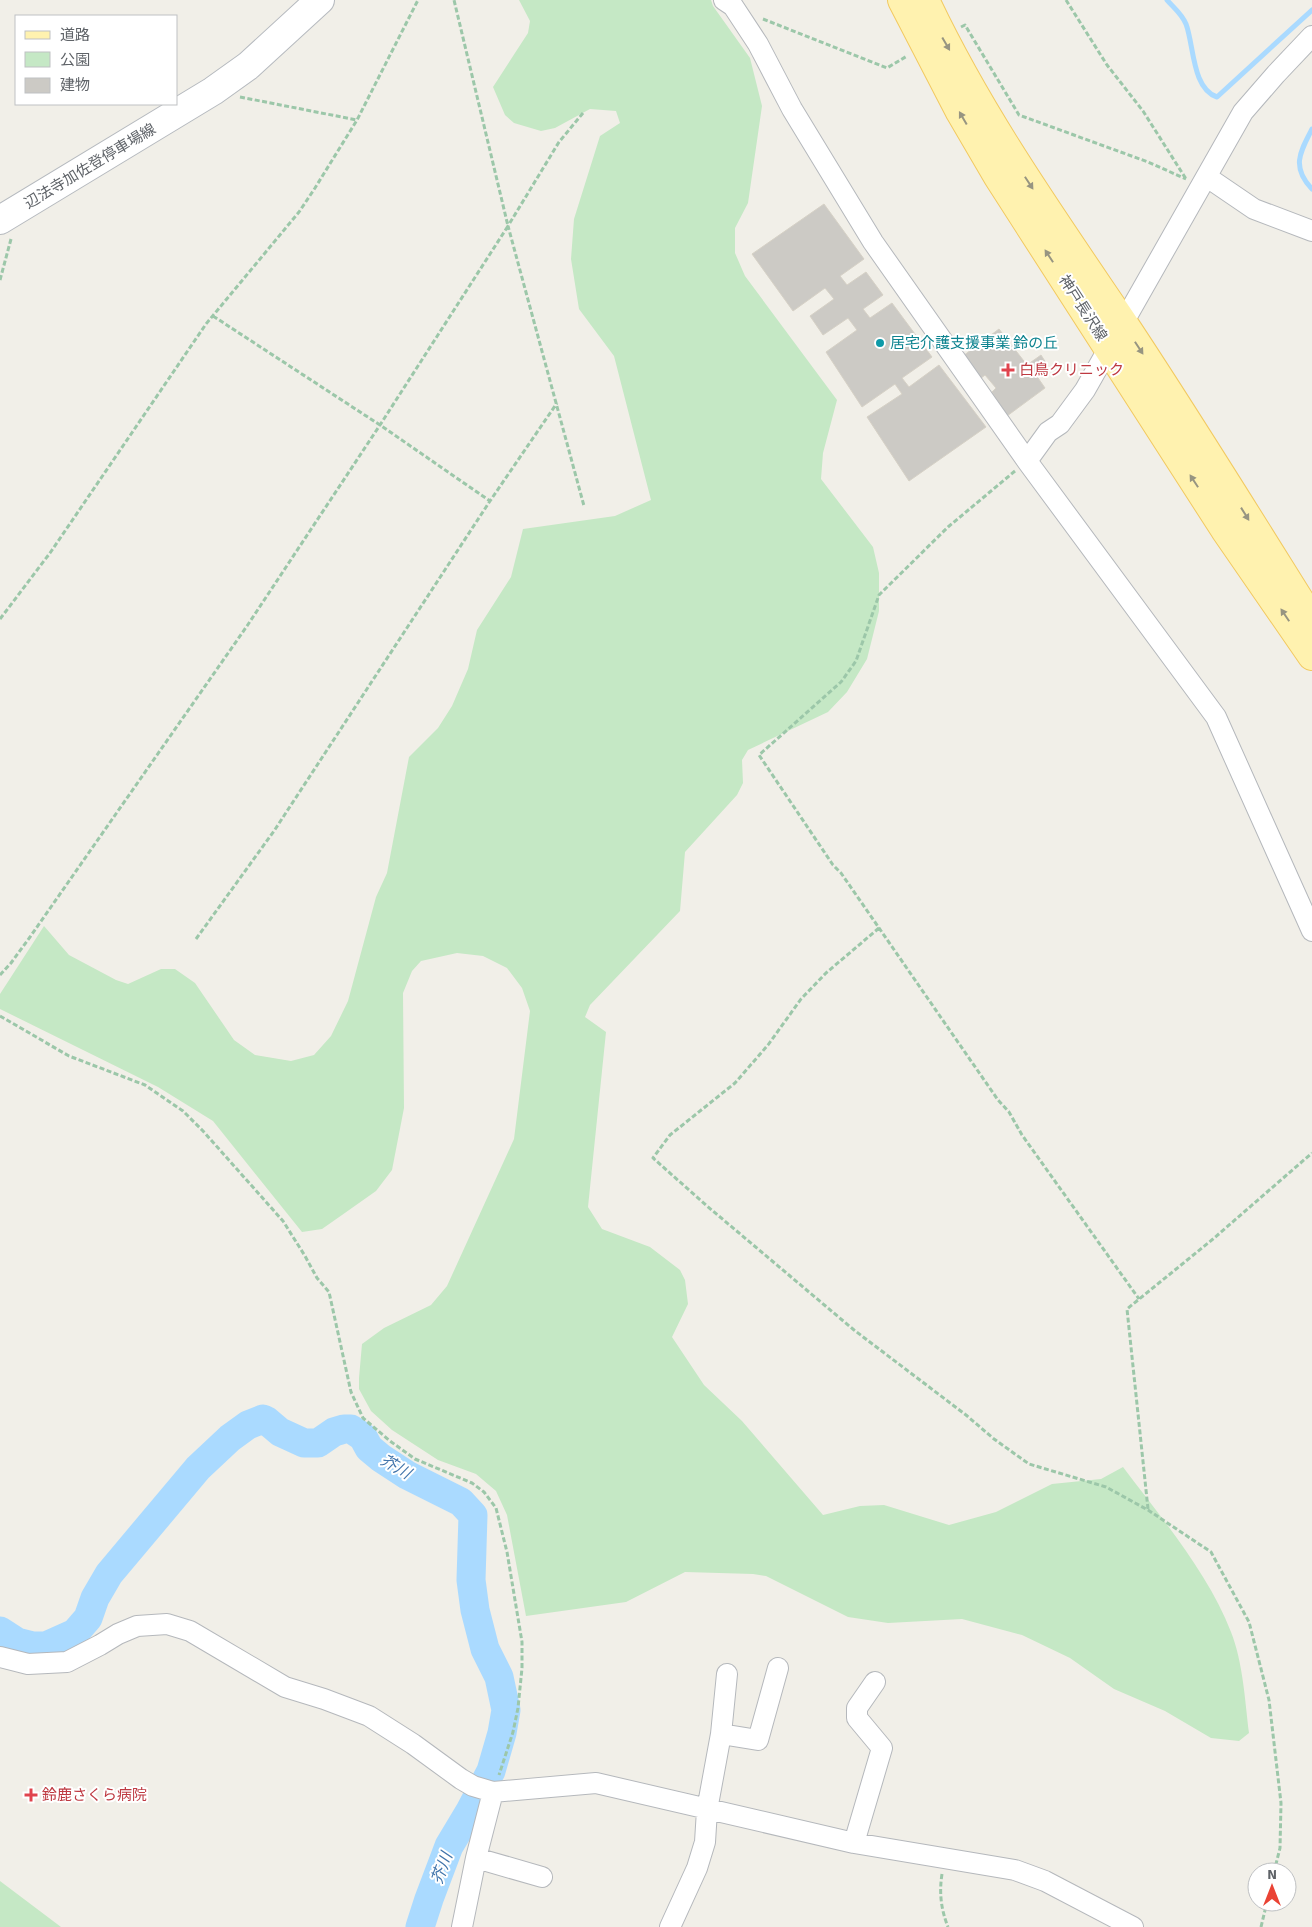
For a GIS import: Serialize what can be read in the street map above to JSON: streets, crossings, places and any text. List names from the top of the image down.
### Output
{
  "streets": {
    "main road": ["辺法寺加佐登停車場線", "神戸長沢線"]
  },
  "water": ["芥川"],
  "places": {
    "other": ["居宅介護支援事業 鈴の丘"],
    "health": ["白鳥クリニック", "鈴鹿さくら病院"]
  },
  "legend": ["道路", "公園", "建物"],
  "north": "top"
}
